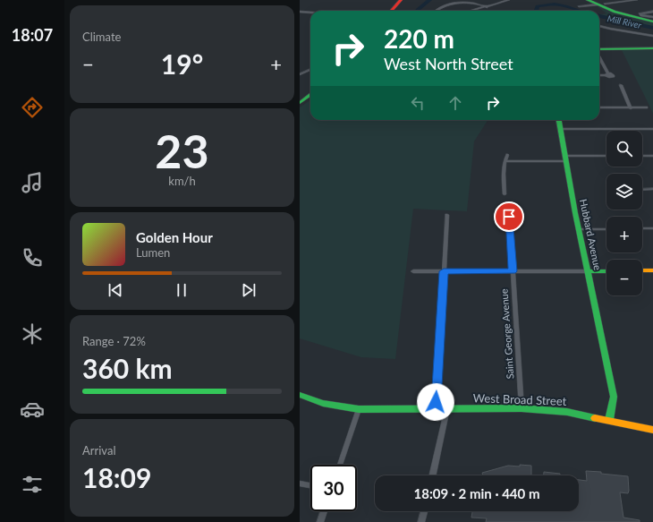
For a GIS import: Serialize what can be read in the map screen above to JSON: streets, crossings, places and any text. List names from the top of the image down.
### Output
{
  "streets": {
    "main road": ["Hubbard Avenue", "West Broad Street"],
    "street": ["Saint George Avenue"]
  },
  "crossings": [
    ["Hubbard Avenue", "West Broad Street"],
    ["Saint George Avenue", "West Broad Street"]
  ],
  "water": ["Mill River"],
  "page": {
    "tabs": "18:07",
    "tile": [
      "Climate",
      ["23", "km/h"],
      ["Range · 72%", "360 km"],
      ["Arrival", "18:09"]
    ],
    "turn": ["220 m", "West North Street"],
    "heat": ["−", "19°", "+"],
    "map_buttons": ["+", "−"],
    "song": ["Golden Hour", "Lumen"],
    "limit": "30",
    "trip": "18:09 · 2 min · 440 m"
  }
}
